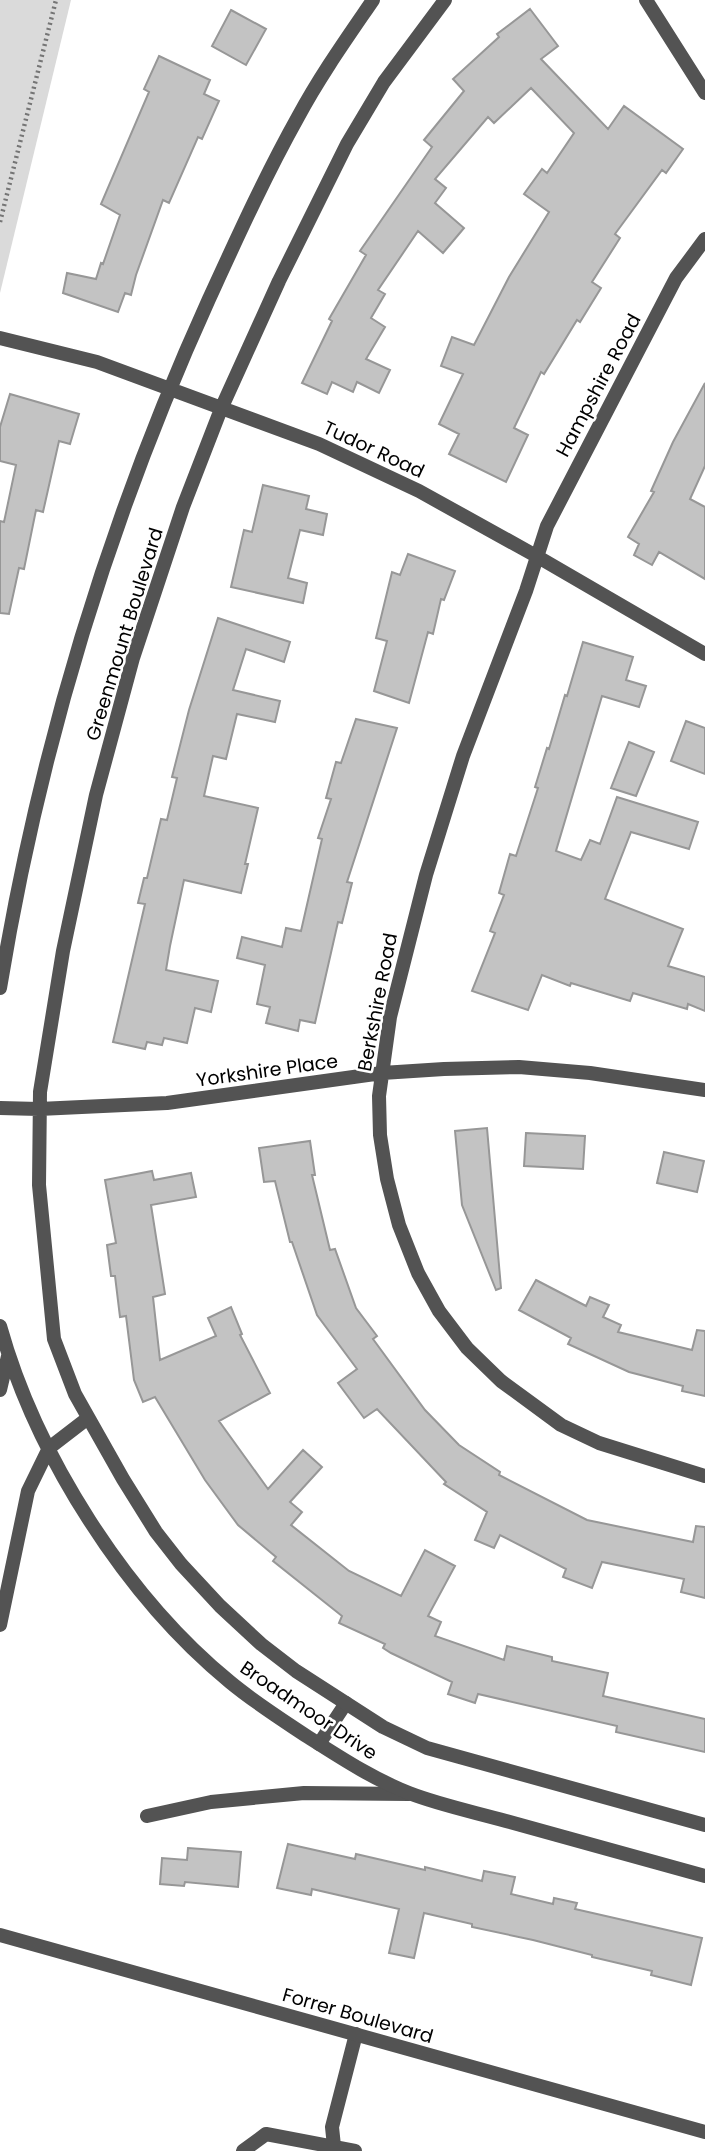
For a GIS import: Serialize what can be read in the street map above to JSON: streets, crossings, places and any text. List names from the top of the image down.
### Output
{
  "streets": {
    "street": [
      "Hampshire Road",
      "Tudor Road",
      "Greenmount Boulevard",
      "Berkshire Road",
      "Yorkshire Place",
      "Broadmoor Drive",
      "Forrer Boulevard"
    ]
  },
  "crossings": [
    ["Hampshire Road", "Tudor Road"],
    ["Hampshire Road", "Berkshire Road"],
    ["Tudor Road", "Greenmount Boulevard"],
    ["Tudor Road", "Berkshire Road"],
    ["Greenmount Boulevard", "Yorkshire Place"],
    ["Greenmount Boulevard", "Broadmoor Drive"],
    ["Berkshire Road", "Yorkshire Place"]
  ]
}
